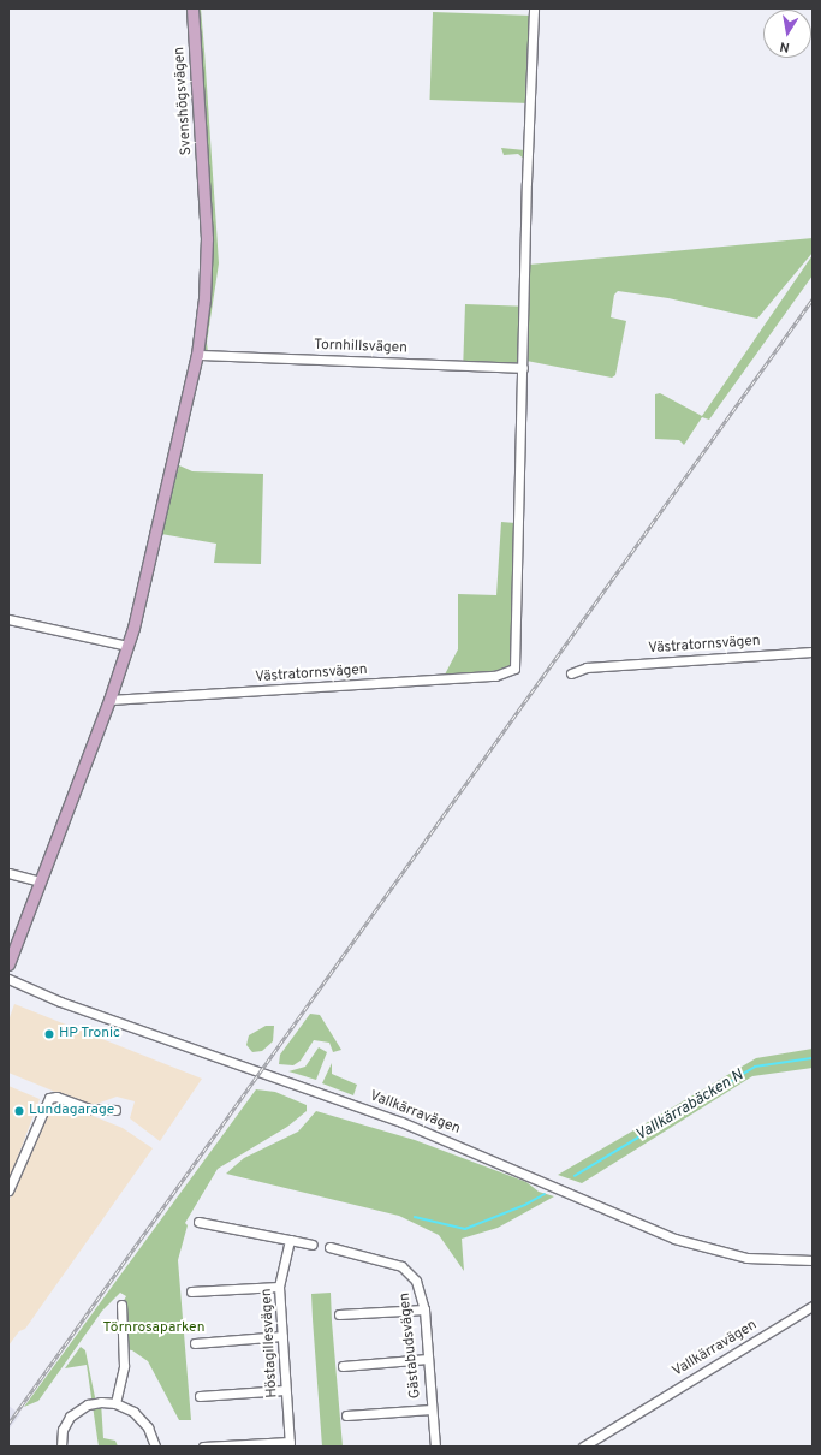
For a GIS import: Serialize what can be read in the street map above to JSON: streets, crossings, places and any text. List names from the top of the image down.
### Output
{
  "streets": {
    "main road": ["Svenshögsvägen"],
    "street": [
      "Tornhillsvägen",
      "Västratornsvägen",
      "Vallkärravägen",
      "Höstagillesvägen",
      "Gästabudsvägen"
    ]
  },
  "crossings": [
    ["Svenshögsvägen", "Tornhillsvägen"],
    ["Svenshögsvägen", "Västratornsvägen"],
    ["Tornhillsvägen", "Västratornsvägen"]
  ],
  "water": ["Vallkärrabäcken N"],
  "parks": ["Törnrosaparken"],
  "places": ["HP Tronic", "Lundagarage"],
  "north": "bottom"
}
